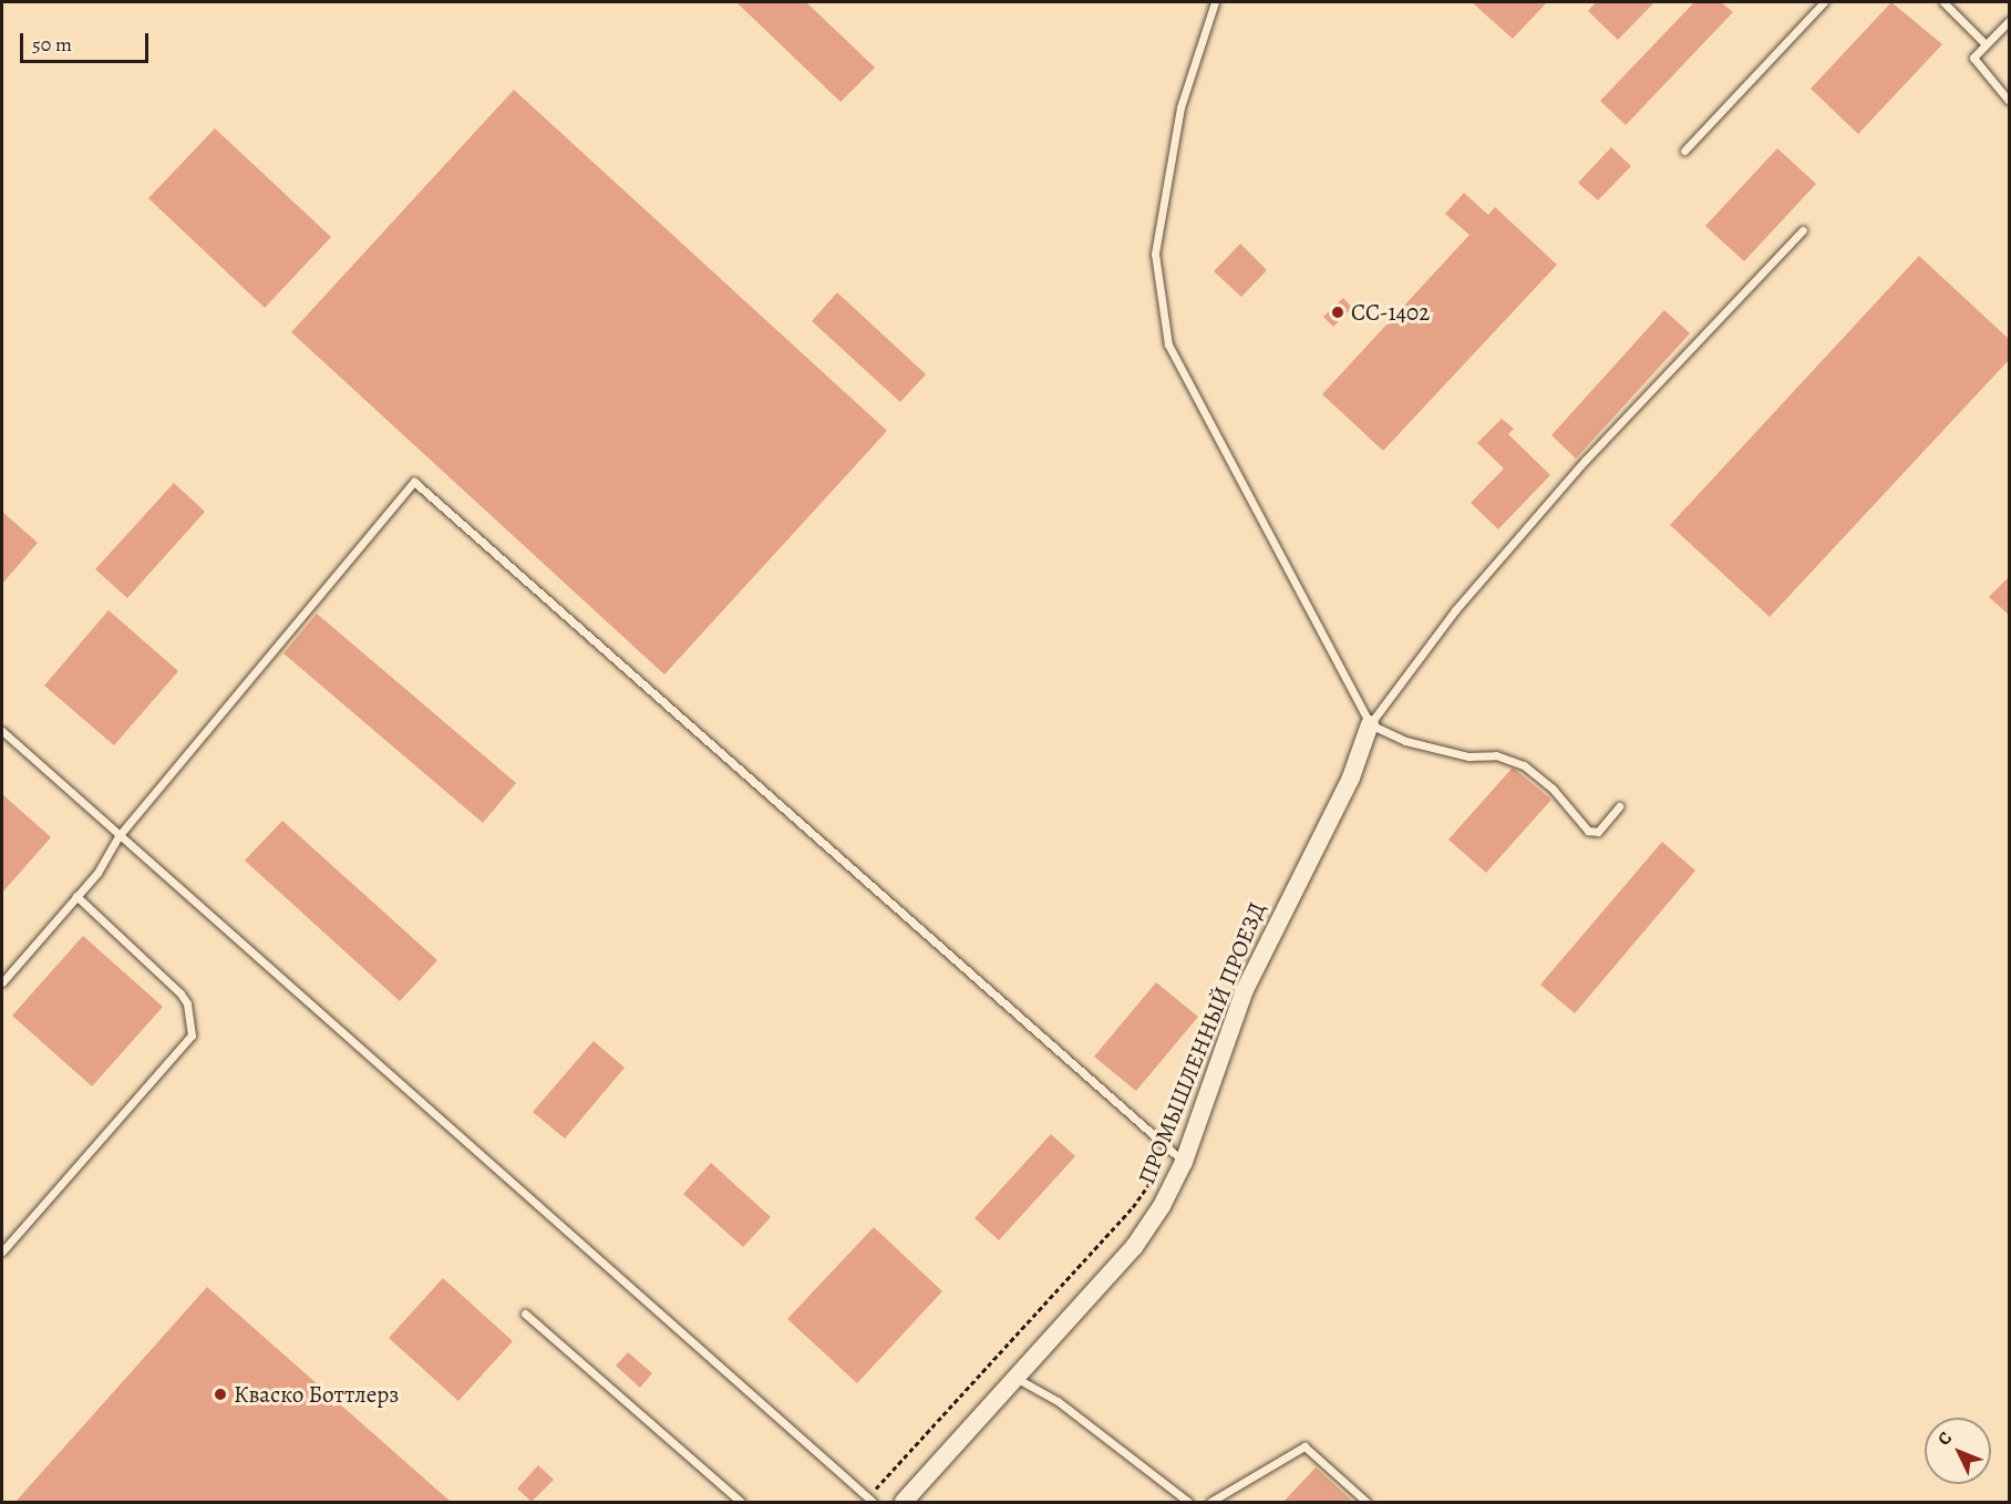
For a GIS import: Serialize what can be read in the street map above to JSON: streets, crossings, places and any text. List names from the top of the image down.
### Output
{
  "streets": {
    "street": ["ПРОМЫШЛЕННЫЙ ПРОЕЗД"]
  },
  "places": ["СС-1402", "Кваско Боттлерз"],
  "scale_bar": "50 m",
  "north": "top left"
}
